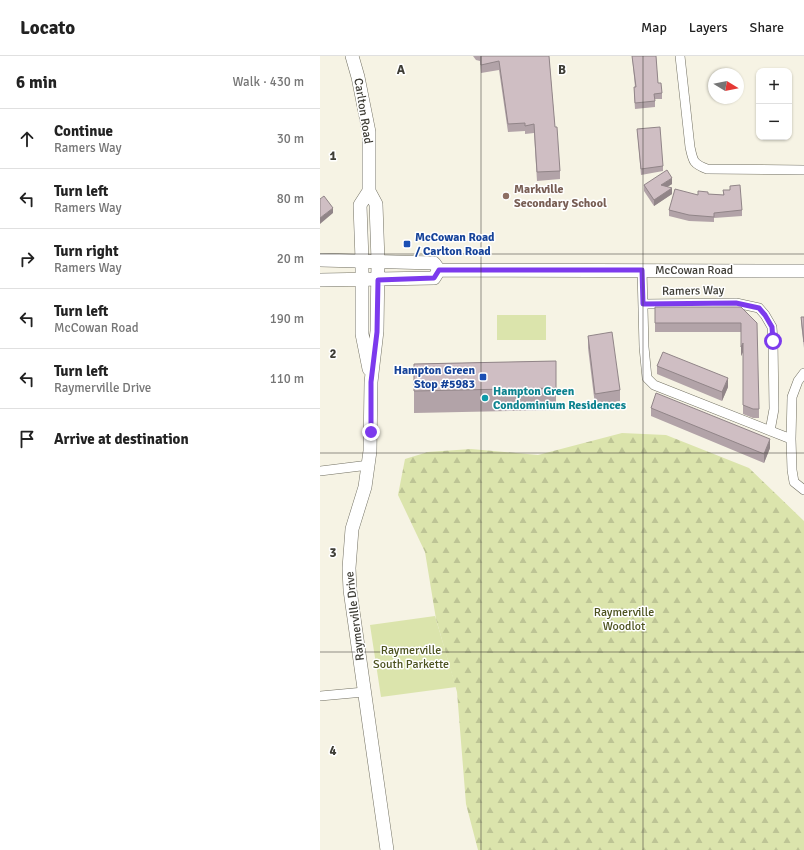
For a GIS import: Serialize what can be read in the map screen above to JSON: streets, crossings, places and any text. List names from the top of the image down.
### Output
{
  "streets": {
    "street": [
      "Carlton Road",
      "McCowan Road",
      "Ramers Way",
      "Raymerville Drive"
    ]
  },
  "crossings": [
    ["Carlton Road", "McCowan Road"],
    ["Carlton Road", "Raymerville Drive"],
    ["McCowan Road", "Raymerville Drive"]
  ],
  "parks": ["Raymerville Woodlot", "Raymerville South Parkette"],
  "places": {
    "other": ["Markville Secondary School", "Hampton Green Condominium Residences"],
    "transit": ["McCowan Road / Carlton Road", "Hampton Green Stop #5983"]
  },
  "north": "right",
  "page": {
    "header": "Locato",
    "nav": ["Map", "Layers", "Share"],
    "heading": ["6 min", "Walk · 430 m"],
    "map_buttons": ["+", "−"],
    "list": [
      ["Continue", "Ramers Way", "30 m"],
      ["Turn left", "Ramers Way", "80 m"],
      ["Turn right", "Ramers Way", "20 m"],
      ["Turn left", "McCowan Road", "190 m"],
      ["Turn left", "Raymerville Drive", "110 m"],
      "Arrive at destination"
    ]
  },
  "grid": {
    "columns": ["A", "B"],
    "rows": [
      "1",
      "2",
      "3",
      "4"
    ]
  }
}
